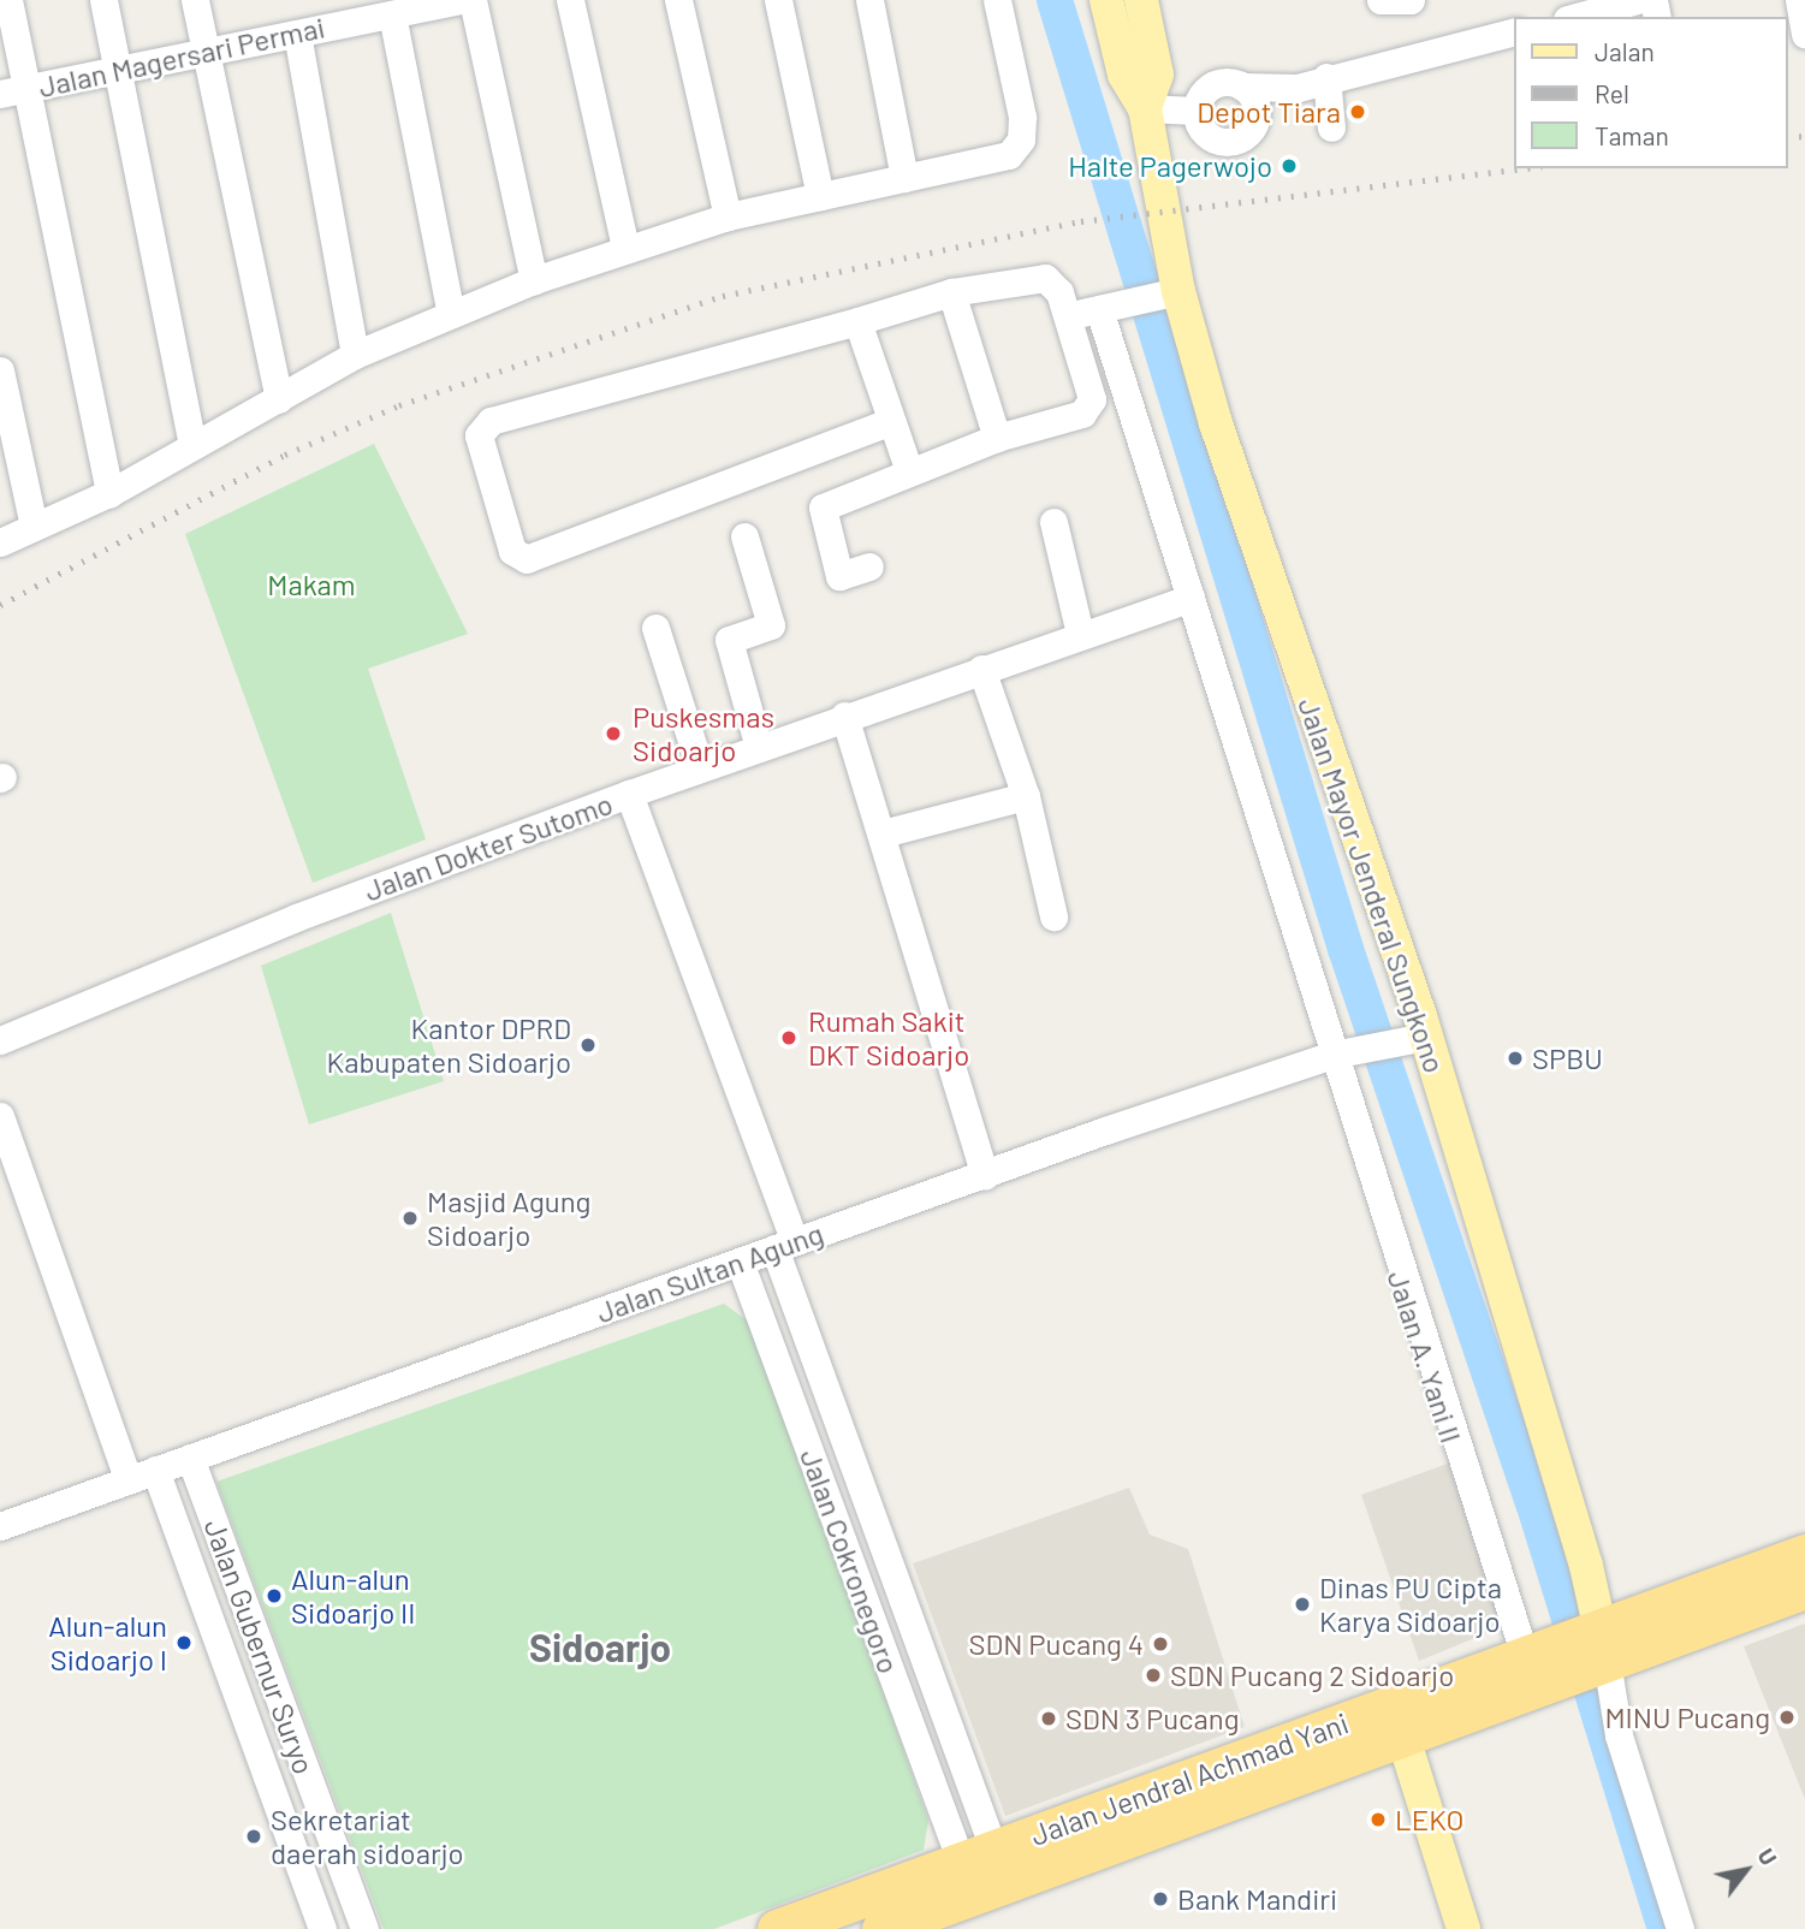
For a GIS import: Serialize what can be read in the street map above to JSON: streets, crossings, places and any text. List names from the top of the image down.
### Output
{
  "streets": {
    "highway": ["Jalan Jendral Achmad Yani"],
    "main road": ["Jalan Mayor Jenderal Sungkono"],
    "street": [
      "Jalan Magersari Permai",
      "Jalan Dokter Sutomo",
      "Jalan Sultan Agung",
      "Jalan A. Yani II",
      "Jalan Cokronegoro",
      "Jalan Gubernur Suryo"
    ]
  },
  "crossings": [
    ["Jalan Dokter Sutomo", "Jalan Sultan Agung"],
    ["Jalan Dokter Sutomo", "Jalan Cokronegoro"],
    ["Jalan Mayor Jenderal Sungkono", "Jalan Sultan Agung"],
    ["Jalan Mayor Jenderal Sungkono", "Jalan A. Yani II"],
    ["Jalan Mayor Jenderal Sungkono", "Jalan Jendral Achmad Yani"],
    ["Jalan Sultan Agung", "Jalan A. Yani II"],
    ["Jalan Sultan Agung", "Jalan Cokronegoro"],
    ["Jalan Sultan Agung", "Jalan Gubernur Suryo"],
    ["Jalan A. Yani II", "Jalan Jendral Achmad Yani"],
    ["Jalan Cokronegoro", "Jalan Jendral Achmad Yani"]
  ],
  "districts": ["Sidoarjo"],
  "parks": ["Makam"],
  "places": [
    "Depot Tiara",
    "Halte Pagerwojo",
    "Puskesmas Sidoarjo",
    "Rumah Sakit DKT Sidoarjo",
    "Kantor DPRD Kabupaten Sidoarjo",
    "SPBU",
    "Masjid Agung Sidoarjo",
    "Alun-alun Sidoarjo II",
    "Dinas PU Cipta Karya Sidoarjo",
    "Alun-alun Sidoarjo I",
    "SDN Pucang 4",
    "SDN Pucang 2 Sidoarjo",
    "MINU Pucang",
    "SDN 3 Pucang",
    "LEKO",
    "Sekretariat daerah sidoarjo",
    "Bank Mandiri"
  ],
  "legend": ["Jalan", "Rel", "Taman"],
  "north": "top right"
}
